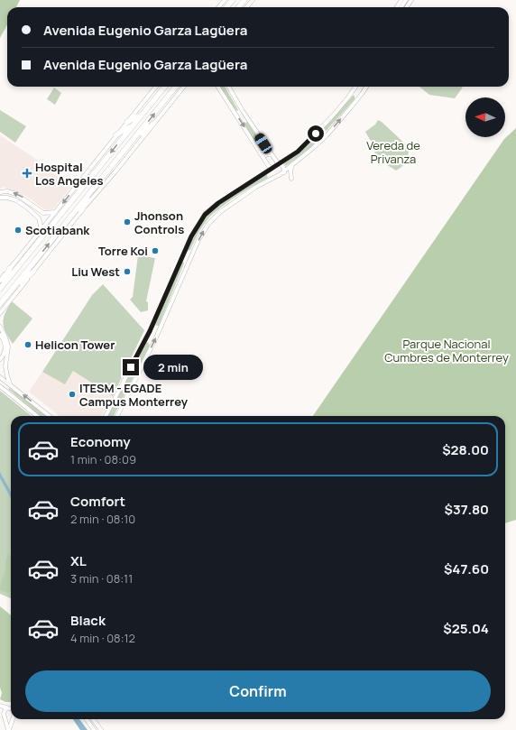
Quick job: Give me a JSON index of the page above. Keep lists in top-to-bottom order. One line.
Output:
{"parks":["Vereda de Privanza","Parque Nacional Cumbres de Monterrey"],"places":{"health":["Hospital Los Angeles"],"other":["Jhonson Controls","Scotiabank","Torre Koi","Liu West","Helicon Tower","ITESM - EGADE Campus Monterrey"]},"north":"left","page":{"banner":["Avenida Eugenio Garza Lagüera","Avenida Eugenio Garza Lagüera"],"bubble":"2 min","list":[{"name":"Economy","note":"1 min · 08:09","value":"$28.00"},{"name":"Comfort","note":"2 min · 08:10","value":"$37.80"},{"name":"XL","note":"3 min · 08:11","value":"$47.60"},{"name":"Black","note":"4 min · 08:12","value":"$25.04"}],"buttons":"Confirm"}}
